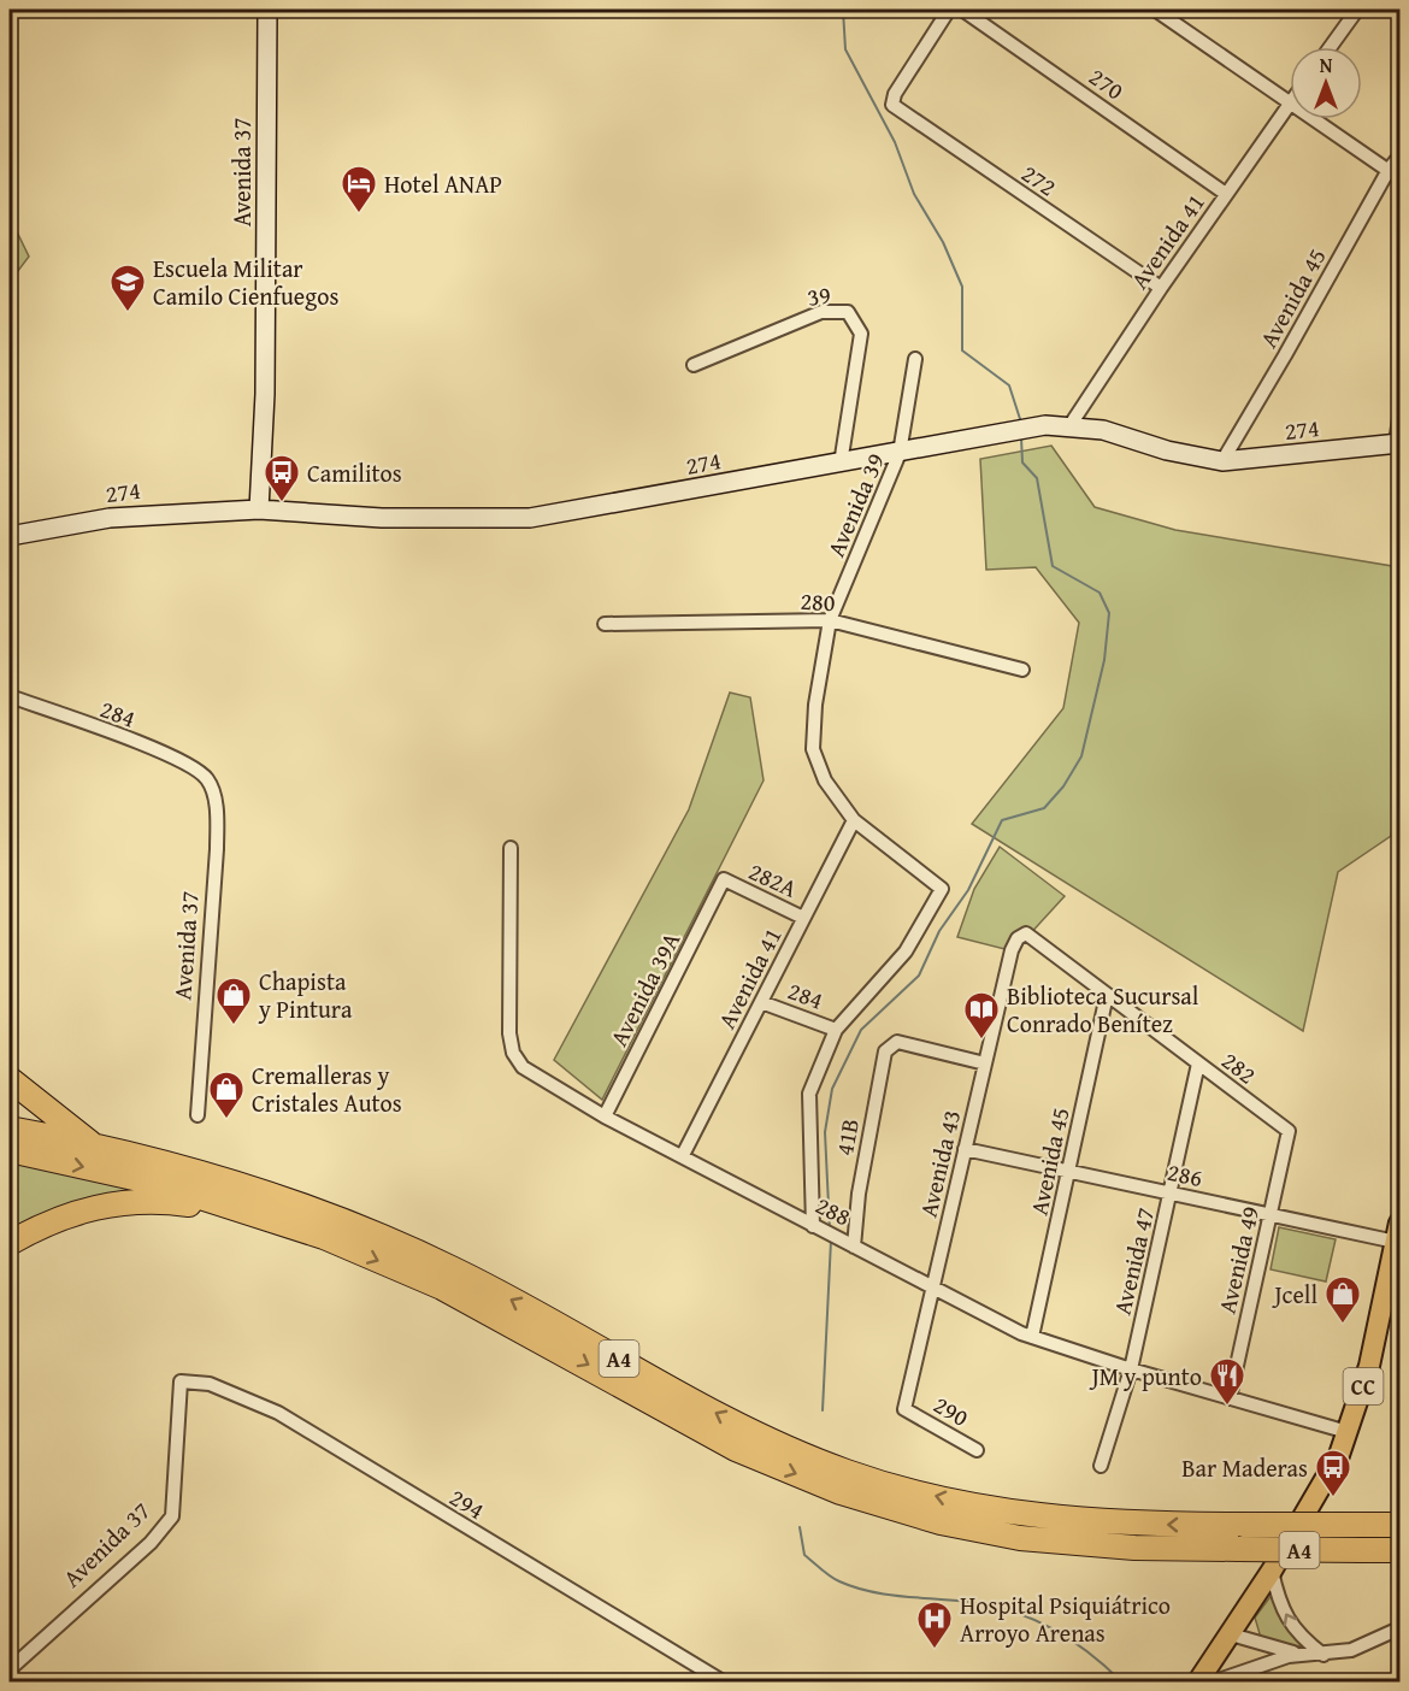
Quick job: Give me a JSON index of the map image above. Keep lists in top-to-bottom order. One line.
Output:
{"streets":{"highway":["A4"],"main road":["CC"],"street":["270","Avenida 37","272","Avenida 41","39","Avenida 45","274","Avenida 39","280","284","282A","Avenida 39A","282","41B","Avenida 43","286","288","Avenida 49","Avenida 47","290","294"]},"crossings":[["270","Avenida 41"],["Avenida 37","274"],["Avenida 37","284"],["Avenida 37","294"],["272","Avenida 41"],["Avenida 41","274"],["Avenida 41","Avenida 39"],["Avenida 41","284"],["Avenida 41","282A"],["Avenida 41","288"],["39","274"],["Avenida 45","274"],["Avenida 45","282"],["Avenida 45","286"],["Avenida 45","288"],["274","Avenida 39"],["Avenida 39","280"],["282A","Avenida 39A"],["Avenida 39A","288"],["282","Avenida 43"],["282","Avenida 49"],["282","Avenida 47"],["41B","Avenida 43"],["41B","288"],["Avenida 43","286"],["Avenida 43","288"],["Avenida 43","290"],["286","Avenida 49"],["286","Avenida 47"],["286","CC"],["288","Avenida 49"],["288","Avenida 47"],["288","CC"]],"places":{"hotel":["Hotel ANAP"],"school or university":["Escuela Militar Camilo Cienfuegos"],"bus stop":["Camilitos","Bar Maderas"],"shop":["Chapista y Pintura","Cremalleras y Cristales Autos","Jcell"],"library":["Biblioteca Sucursal Conrado Benítez"],"restaurant":["JM y punto"],"hospital":["Hospital Psiquiátrico Arroyo Arenas"]},"north":"top"}
